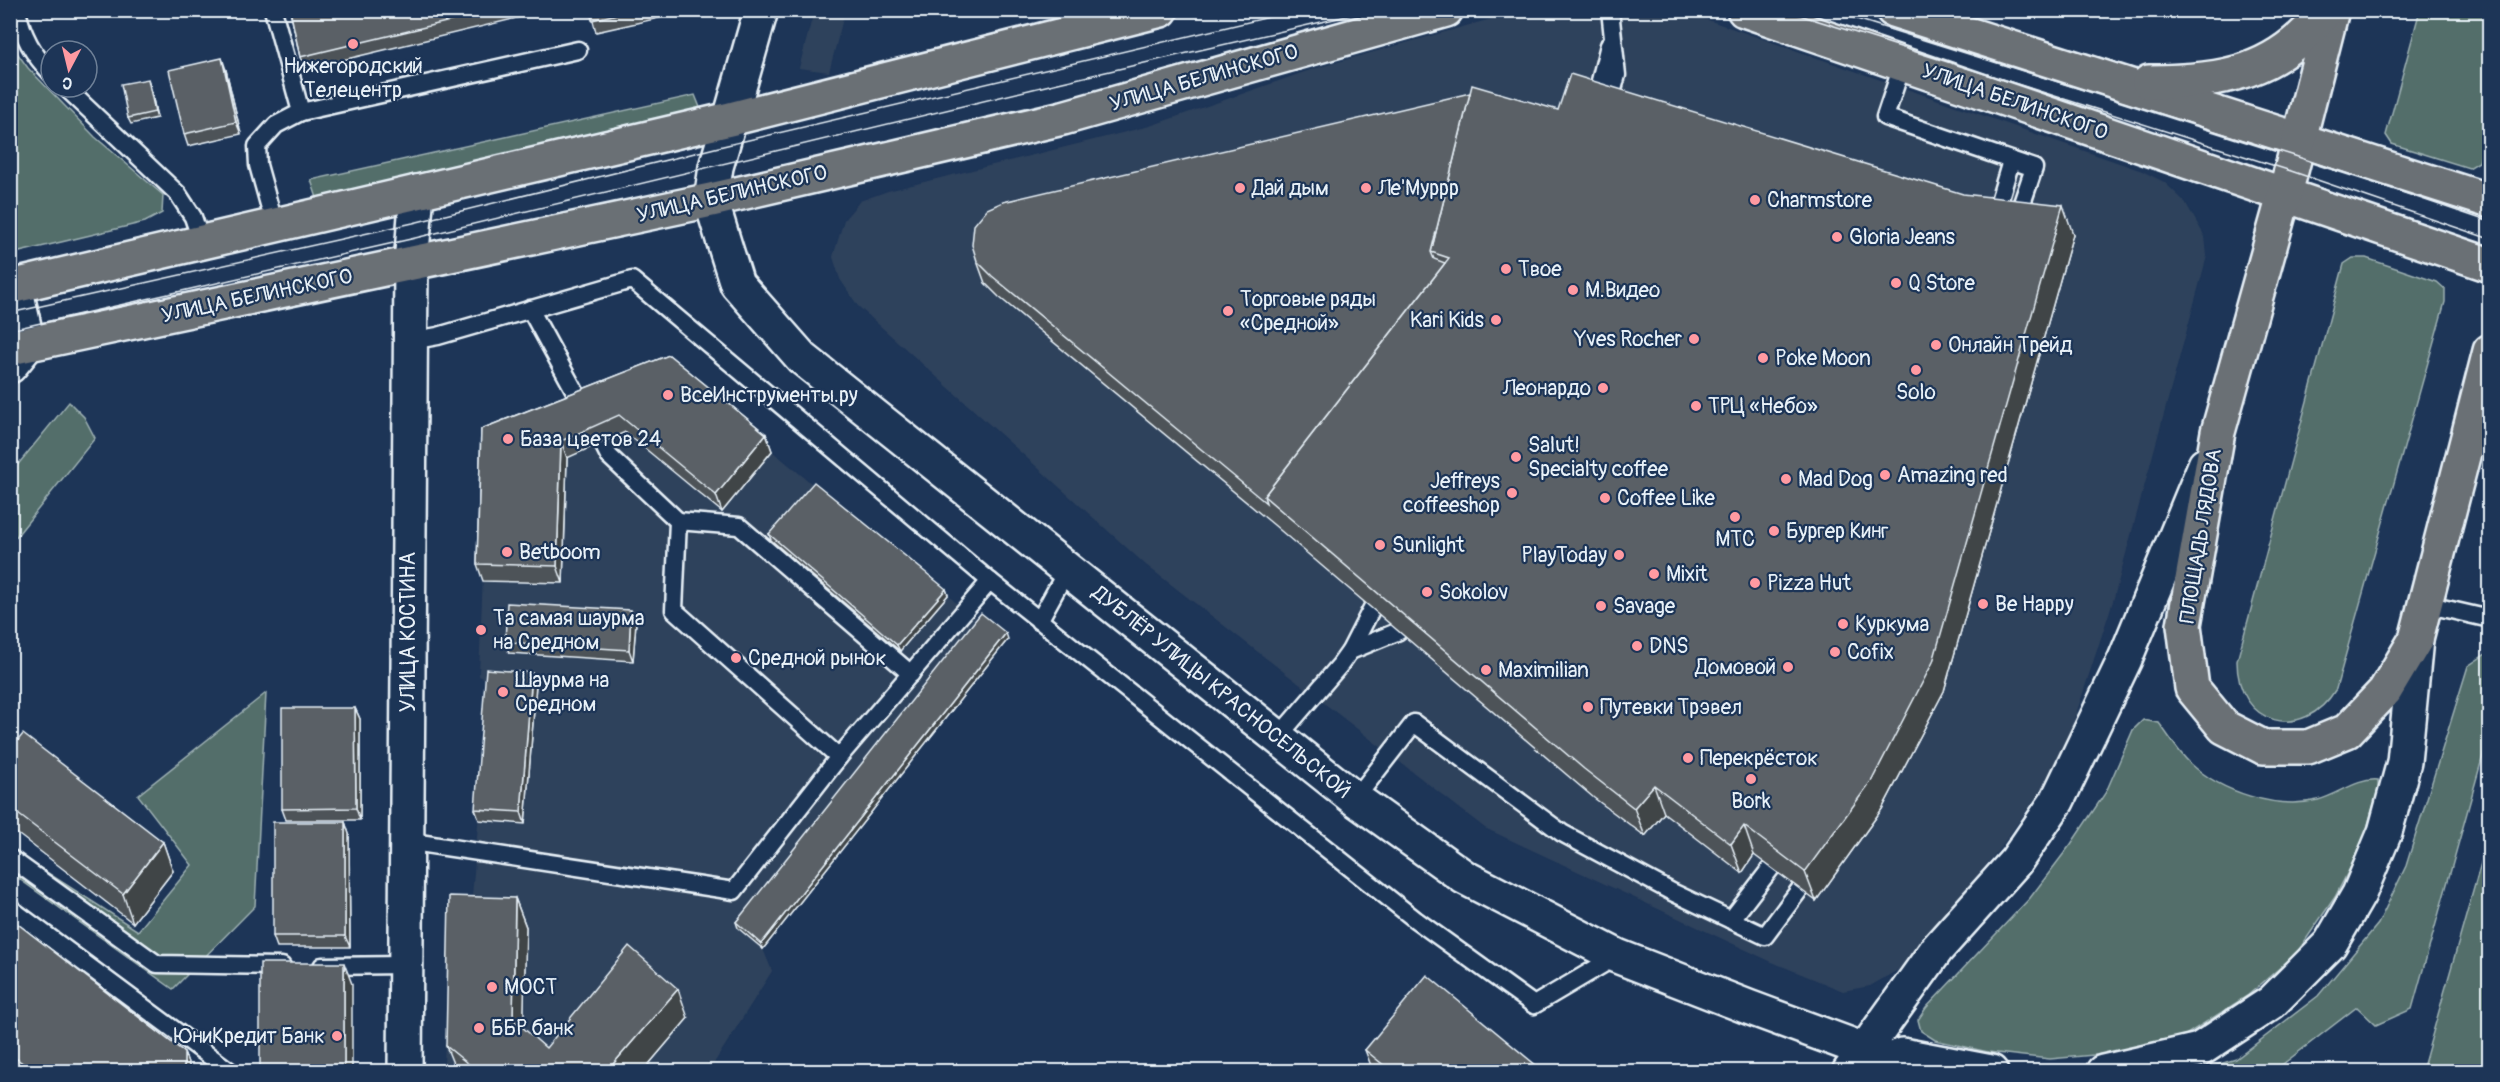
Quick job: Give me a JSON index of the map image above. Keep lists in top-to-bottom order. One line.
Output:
{"streets":{"main road":["УЛИЦА БЕЛИНСКОГО","ПЛОЩАДЬ ЛЯДОВА","УЛИЦА КОСТИНА","ДУБЛЁР УЛИЦЫ КРАСНОСЕЛЬСКОЙ"]},"crossings":[["УЛИЦА БЕЛИНСКОГО","ПЛОЩАДЬ ЛЯДОВА"],["УЛИЦА БЕЛИНСКОГО","УЛИЦА КОСТИНА"],["УЛИЦА БЕЛИНСКОГО","ДУБЛЁР УЛИЦЫ КРАСНОСЕЛЬСКОЙ"]],"places":["Нижегородский Телецентр","Дай дым","Ле'Муррр","Charmstore","Gloria Jeans","Твое","Q Store","М.Видео","Торговые ряды «Средной»","Kari Kids","Yves Rocher","Онлайн Трейд","Poke Moon","Solo","Леонардо","ВсеИнструменты.ру","ТРЦ «Небо»","База цветов 24","Salut! Specialty coffee","Amazing red","Mad Dog","Jeffreys coffeeshop","Coffee Like","МТС","Бургер Кинг","Sunlight","Betboom","PlayToday","Mixit","Pizza Hut","Sokolov","Be Happy","Savage","Куркума","Та самая шаурма на Средном","DNS","Cofix","Средной рынок","Домовой","Maximilian","Шаурма на Средном","Путевки Трэвел","Перекрёсток","Bork","МОСТ","ББР банк","ЮниКредит Банк"],"north":"bottom"}
